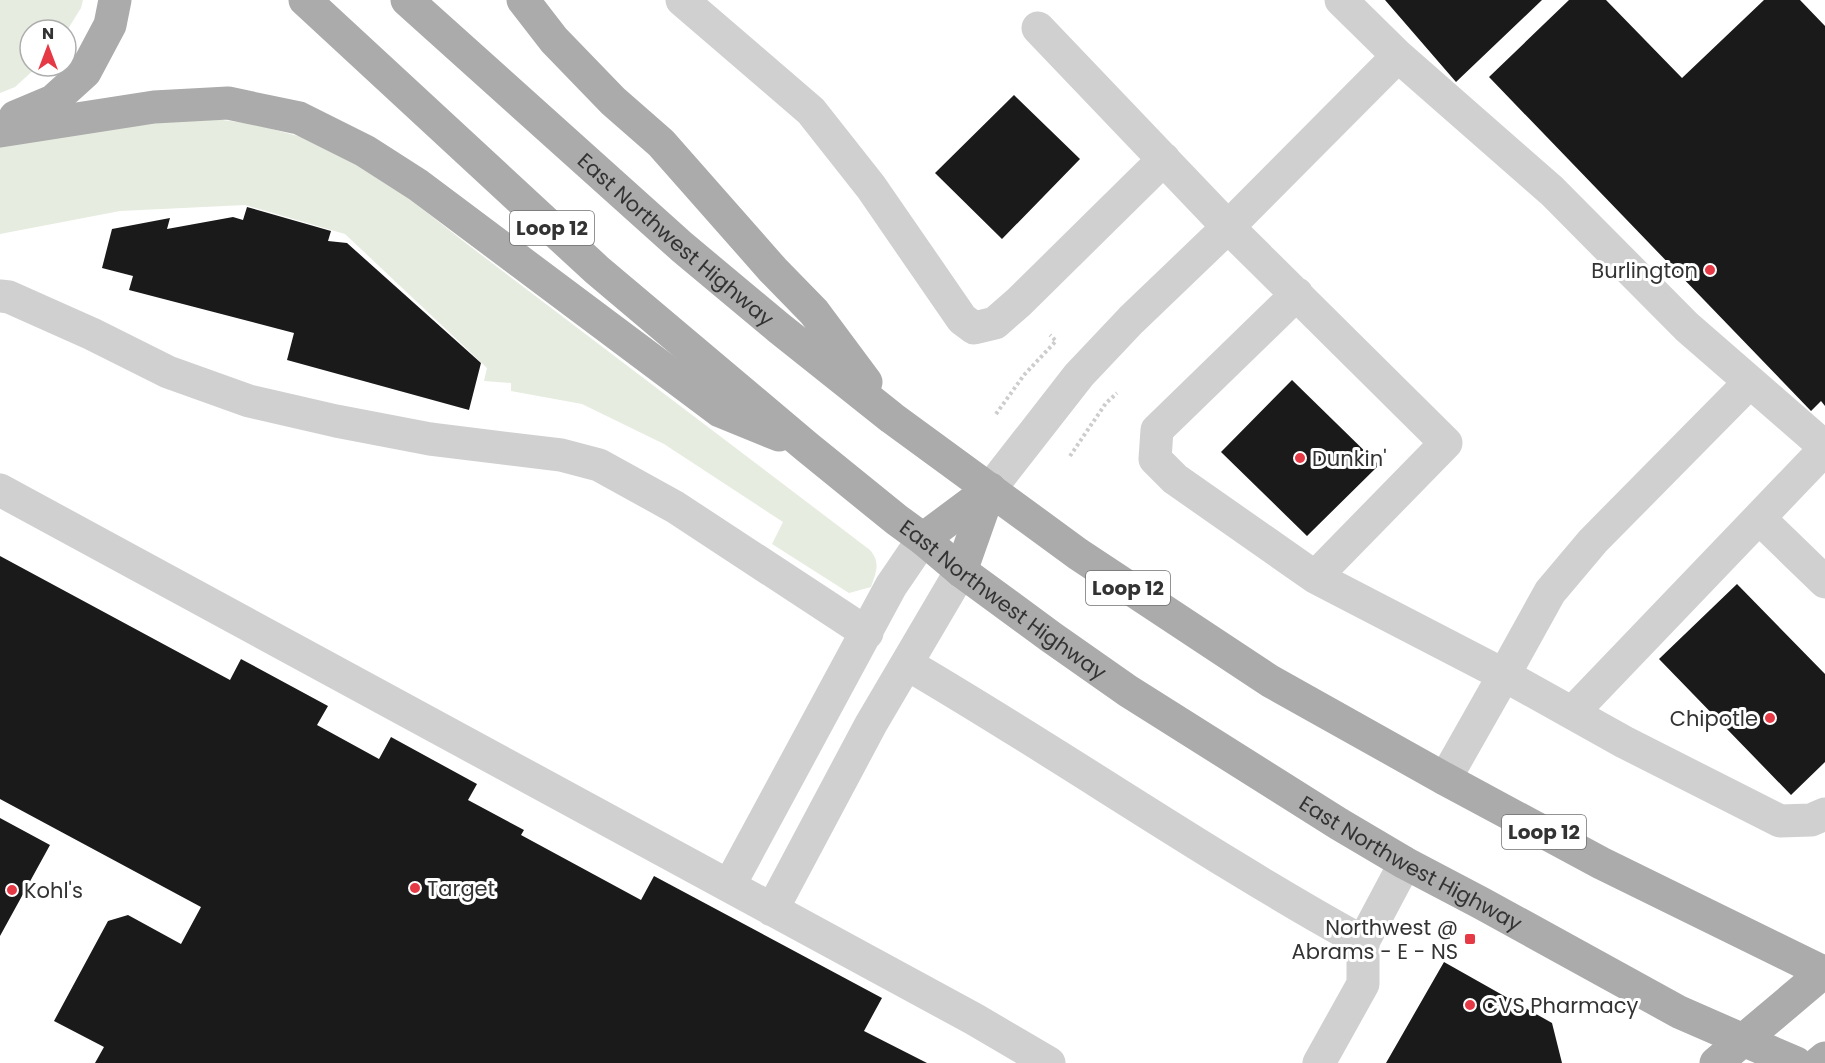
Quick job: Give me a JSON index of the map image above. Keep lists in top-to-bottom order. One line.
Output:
{"streets":{"main road":["Loop 12","East Northwest Highway"]},"places":{"other":["Burlington","Dunkin'","Chipotle","Target","Kohl's","CVS Pharmacy"],"transit":["Northwest @ Abrams - E - NS"]},"north":"top"}
